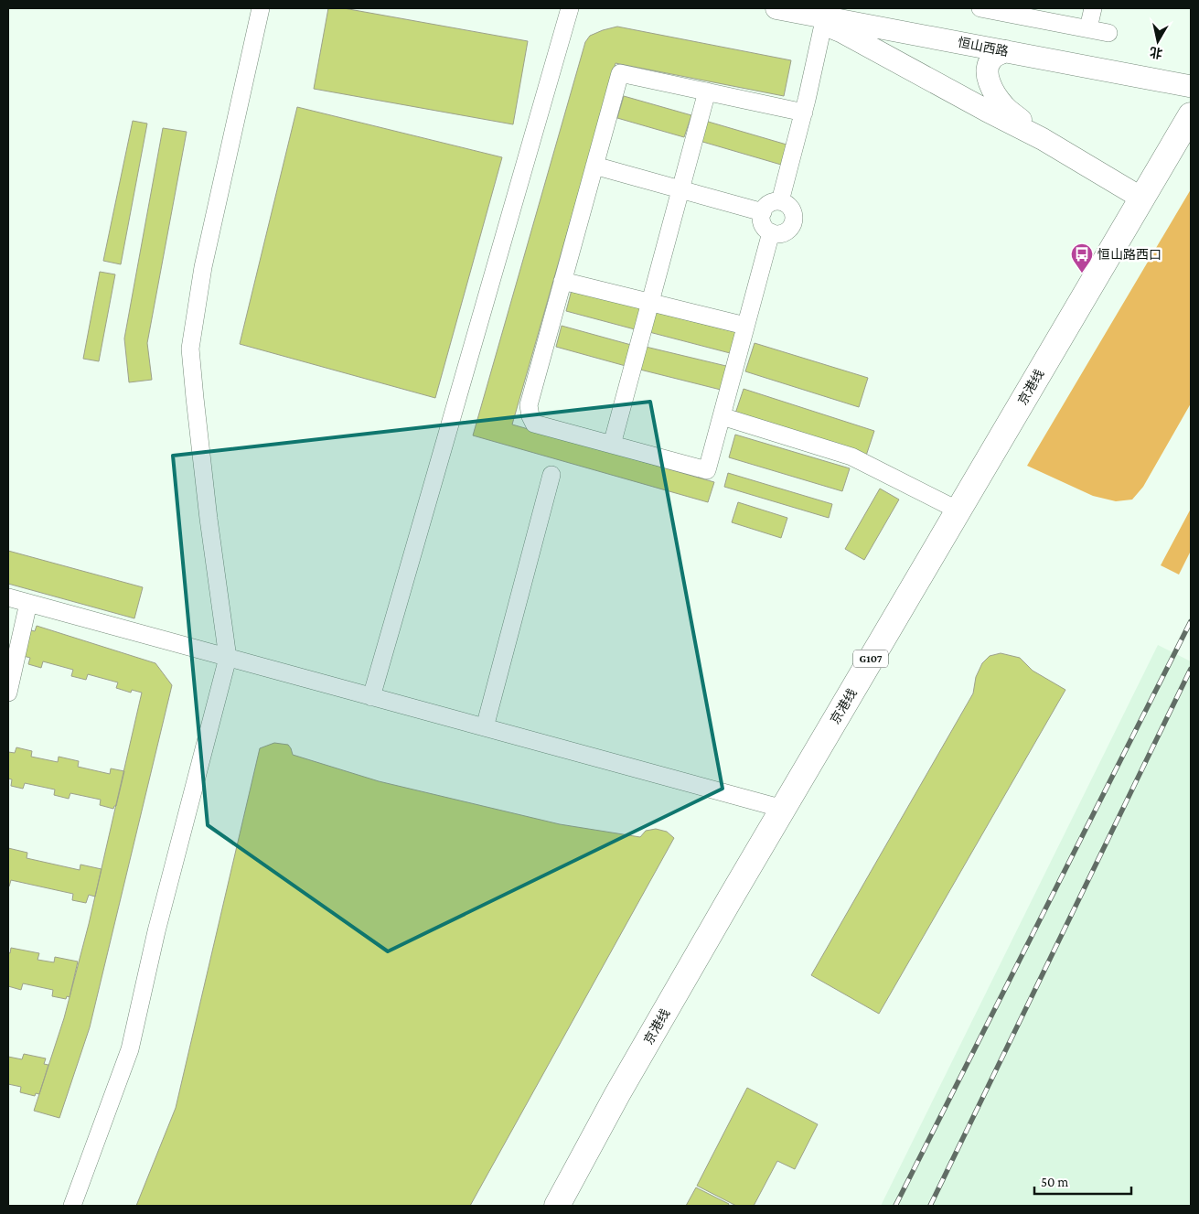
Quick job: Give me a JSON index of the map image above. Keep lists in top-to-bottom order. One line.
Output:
{"streets":{"highway":["京港线","G107"],"main road":["恒山西路"]},"places":{"bus stop":["恒山路西口"]},"scale_bar":"50 m","north":"bottom"}
